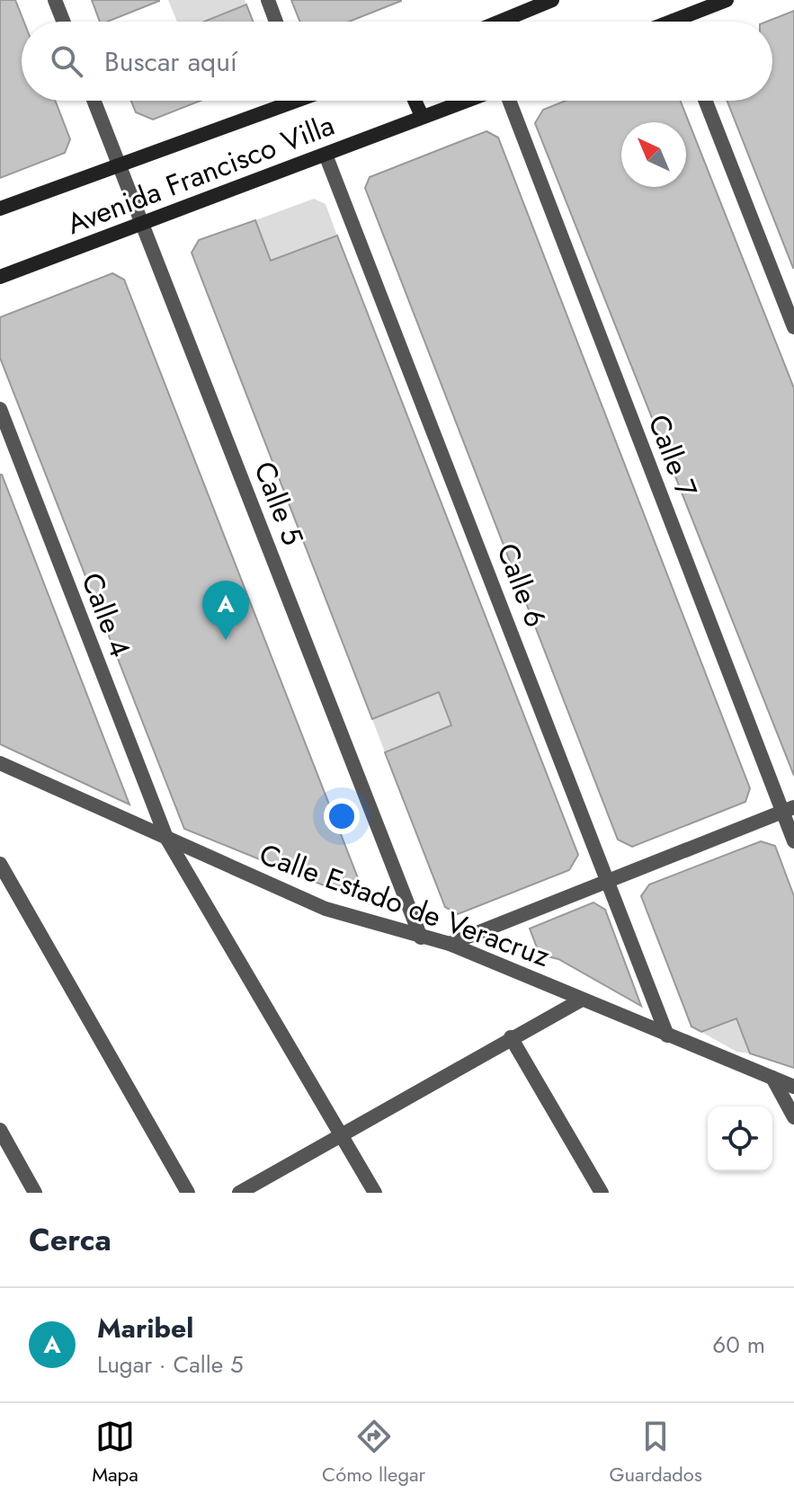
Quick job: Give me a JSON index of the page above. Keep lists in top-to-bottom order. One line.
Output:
{"streets":{"main road":["Avenida Francisco Villa"],"street":["Calle 7","Calle 5","Calle 6","Calle 4","Calle Estado de Veracruz"]},"crossings":[["Avenida Francisco Villa","Calle 5"],["Avenida Francisco Villa","Calle 6"],["Calle 5","Calle Estado de Veracruz"],["Calle 6","Calle Estado de Veracruz"],["Calle 4","Calle Estado de Veracruz"]],"north":"top left","page":{"search":"Buscar aquí","pins":"A","heading":"Cerca","list":[{"mark":"A","name":"Maribel","note":"Lugar · Calle 5","value":"60 m"}],"nav":["Mapa","Cómo llegar","Guardados"]}}
